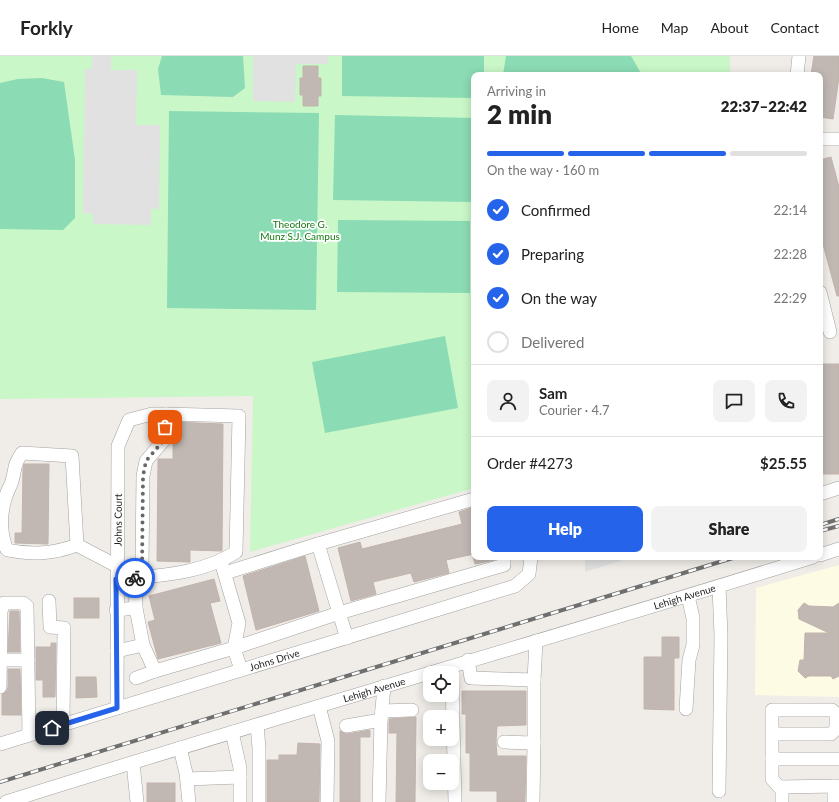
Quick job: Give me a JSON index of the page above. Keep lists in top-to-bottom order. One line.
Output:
{"streets":{"street":["Johns Court","Lehigh Avenue","Johns Drive"]},"crossings":[["Johns Court","Johns Drive"]],"parks":["Theodore G. Munz S.J. Campus"],"page":{"header":"Forkly","nav":["Home","Map","About","Contact"],"heading":["2 min","Arriving in","22:37–22:42"],"panel":["Sam","Courier · 4.7","Order #4273","$25.55"],"bar":"On the way · 160 m","list":[["Confirmed","22:14"],["Preparing","22:28"],["On the way","22:29"],"Delivered"],"buttons":["Help","Share"],"map_buttons":["+","−"]}}
